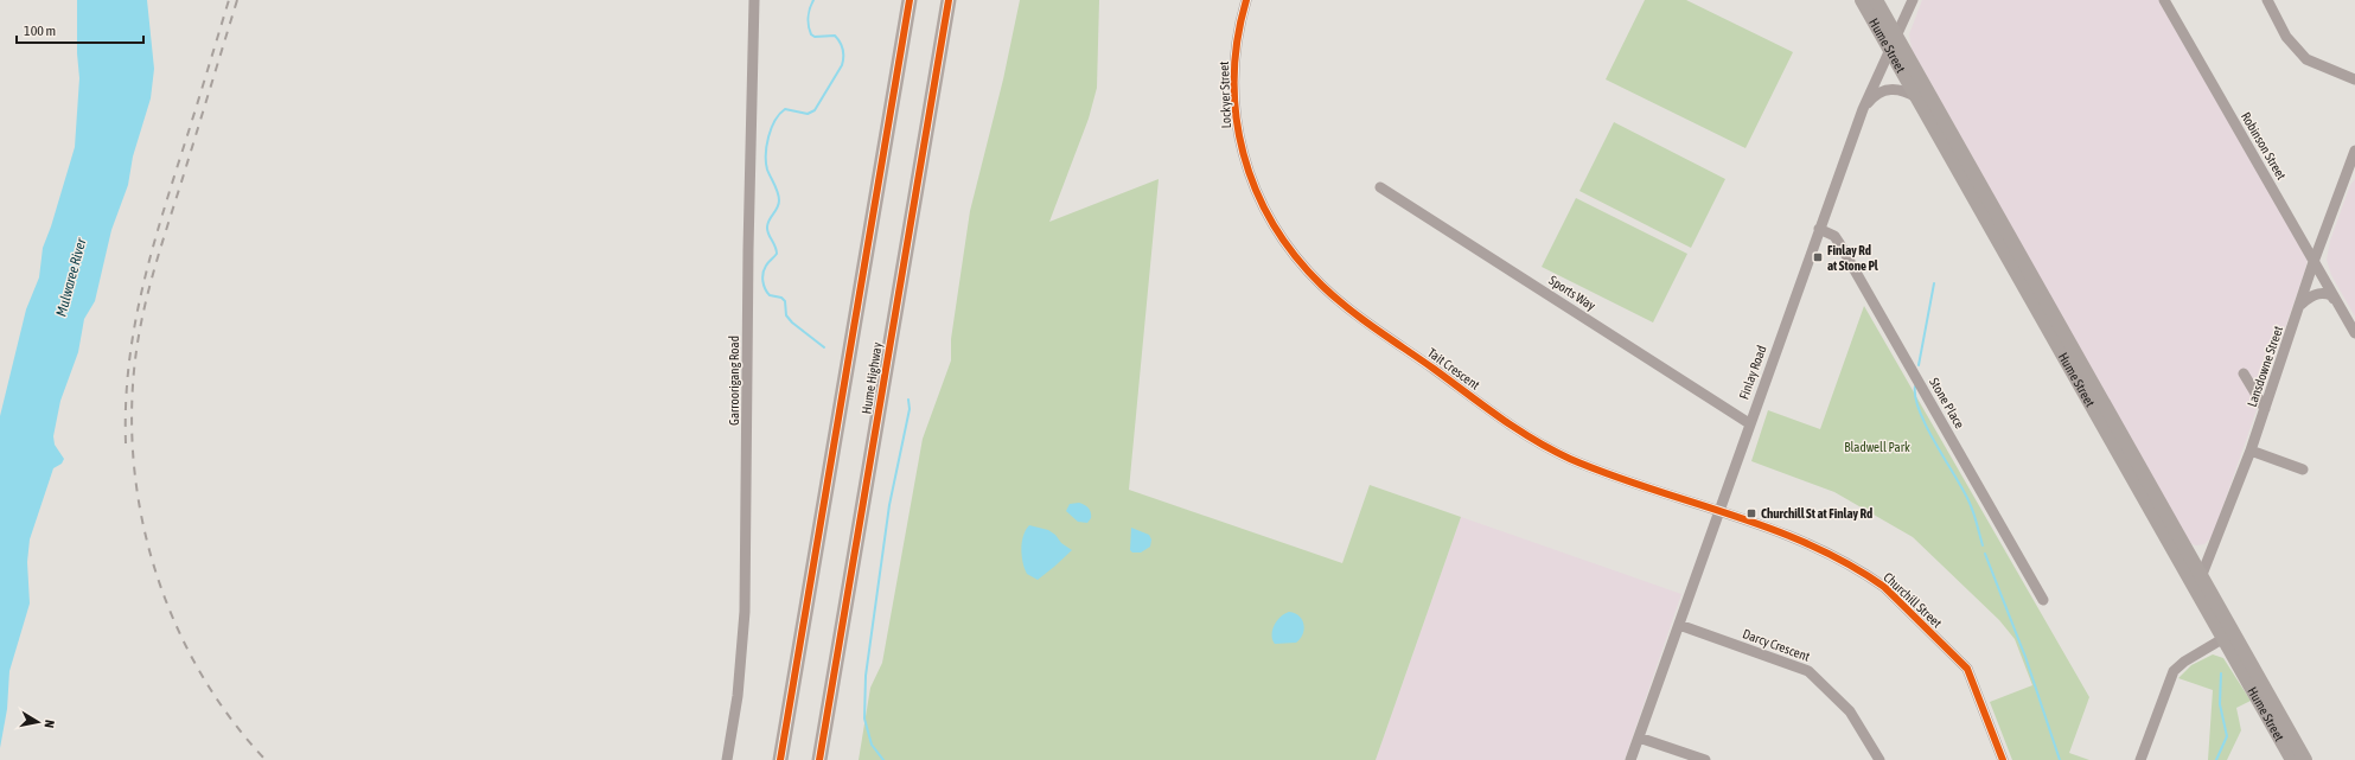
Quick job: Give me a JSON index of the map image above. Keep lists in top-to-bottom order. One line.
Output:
{"streets":{"highway":["Hume Highway"],"main road":["Hume Street"],"street":["Lockyer Street","Robinson Street","Sports Way","Lansdowne Street","Tait Crescent","Finlay Road","Garroorigang Road","Stone Place","Churchill Street","Darcy Crescent"]},"crossings":[["Hume Street","Lansdowne Street"],["Hume Street","Finlay Road"],["Lockyer Street","Tait Crescent"],["Robinson Street","Lansdowne Street"],["Sports Way","Finlay Road"],["Tait Crescent","Finlay Road"],["Tait Crescent","Churchill Street"],["Finlay Road","Stone Place"],["Finlay Road","Churchill Street"],["Finlay Road","Darcy Crescent"]],"water":["Mulwaree River"],"parks":["Bladwell Park"],"places":{"transit":["Finlay Rd at Stone Pl","Churchill St at Finlay Rd"]},"scale_bar":"100 m","north":"right"}
